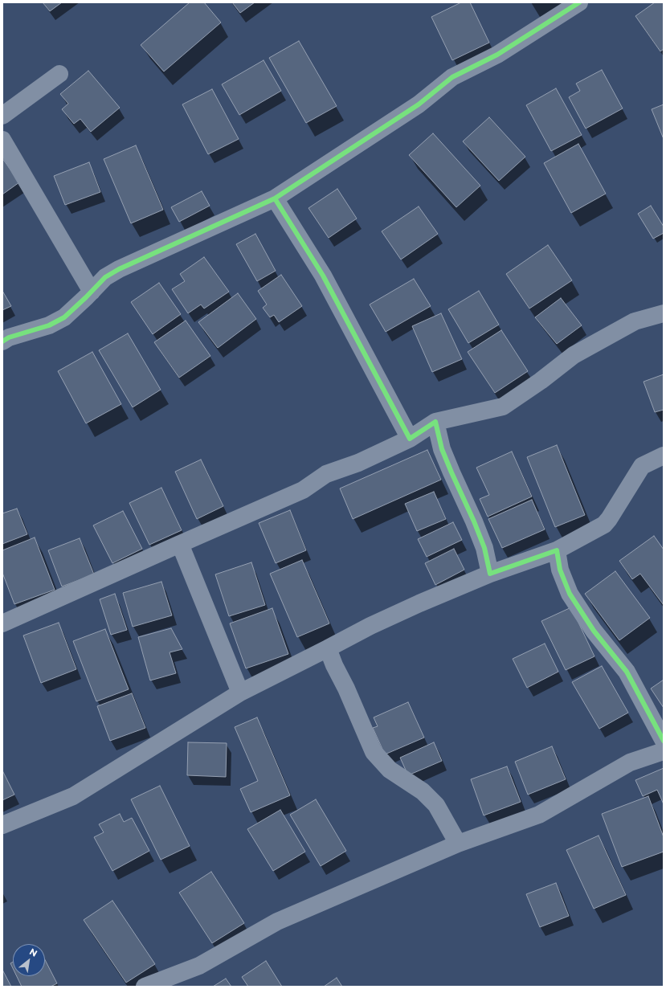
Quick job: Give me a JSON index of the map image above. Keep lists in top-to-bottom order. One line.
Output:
{"north":"top right"}
